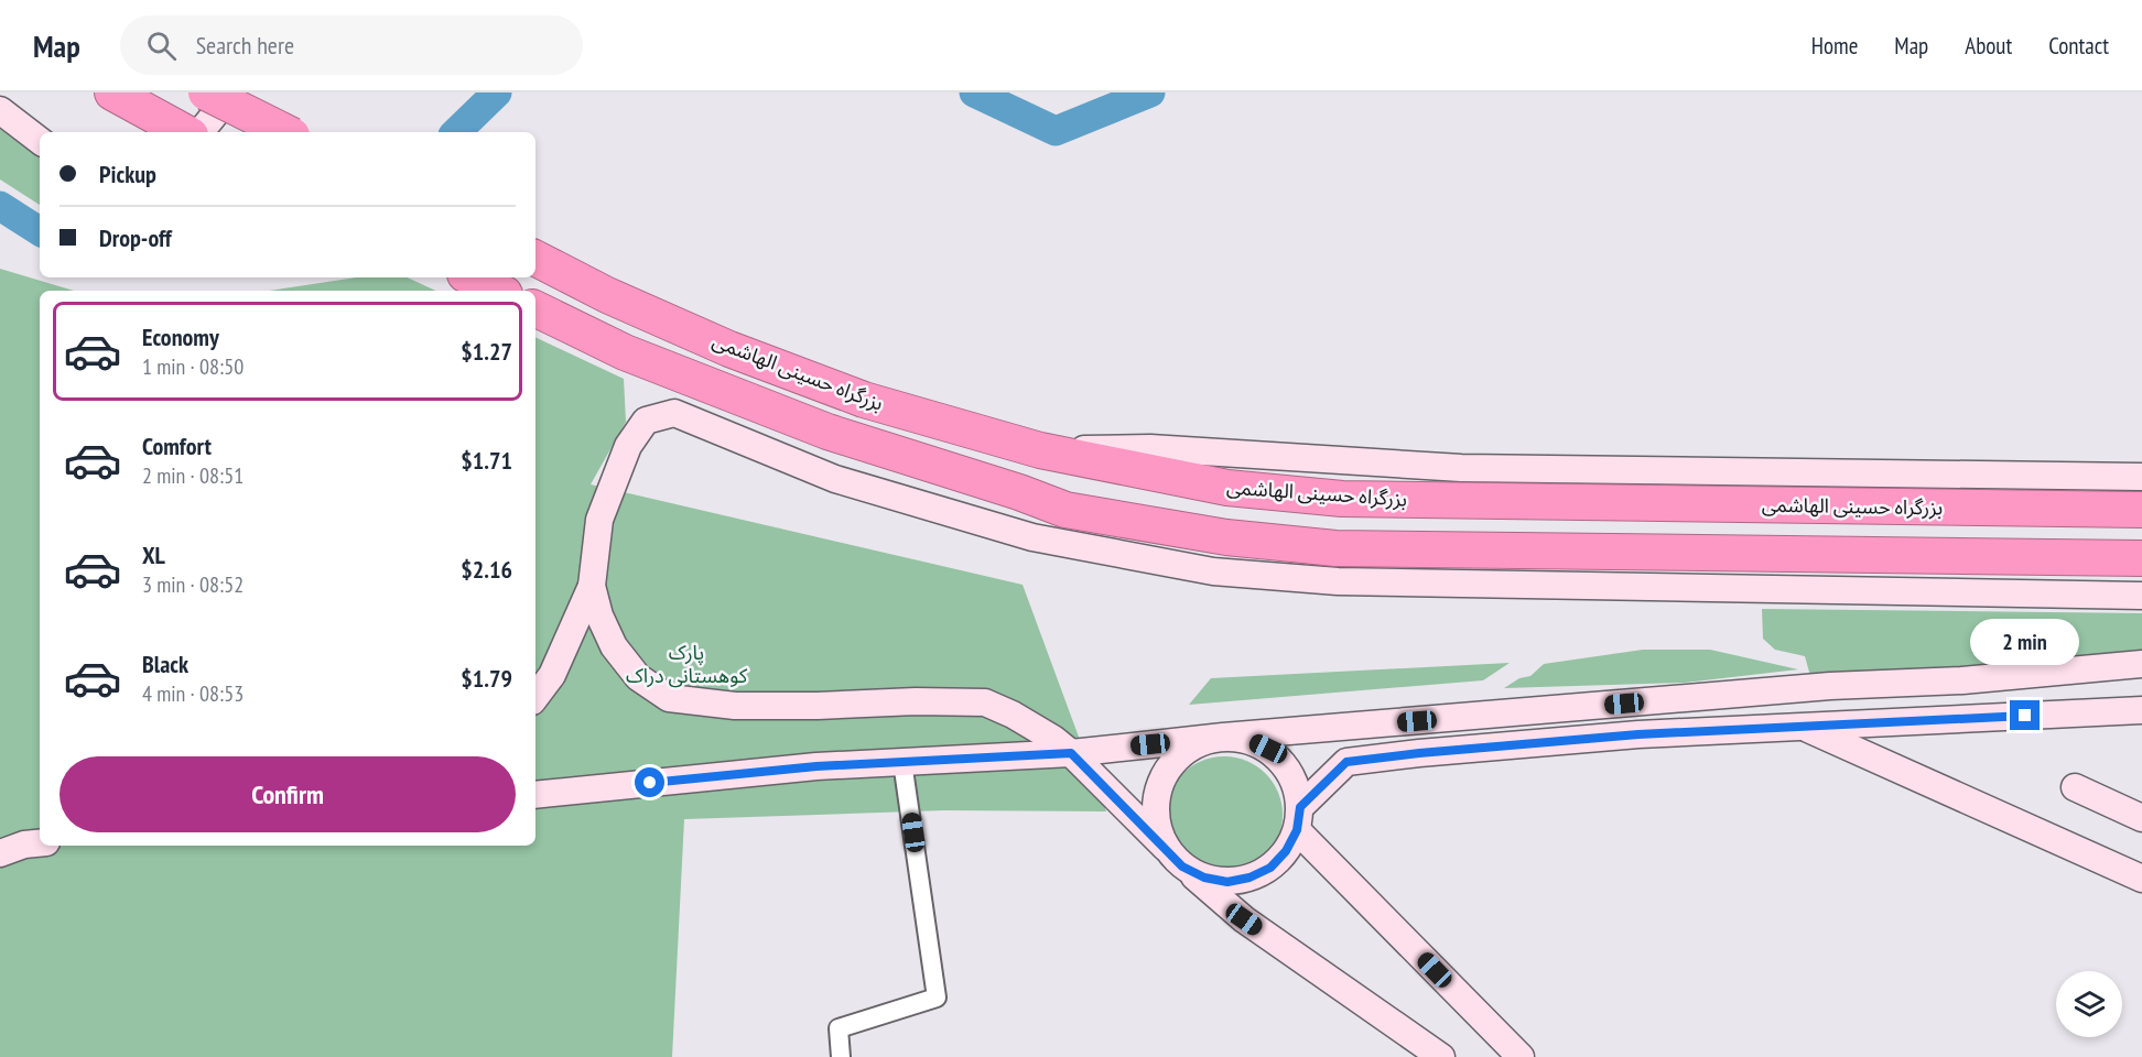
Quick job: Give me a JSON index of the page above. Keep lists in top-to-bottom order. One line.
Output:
{"streets":{"highway":["بزرگراه حسینی الهاشمی"]},"parks":["پارک کوهستانی دراک"],"page":{"header":"Map","search":"Search here","nav":["Home","Map","About","Contact"],"banner":["Pickup","Drop-off"],"list":[{"name":"Economy","note":"1 min · 08:50","value":"$1.27"},{"name":"Comfort","note":"2 min · 08:51","value":"$1.71"},{"name":"XL","note":"3 min · 08:52","value":"$2.16"},{"name":"Black","note":"4 min · 08:53","value":"$1.79"}],"bubble":"2 min","buttons":"Confirm"}}
